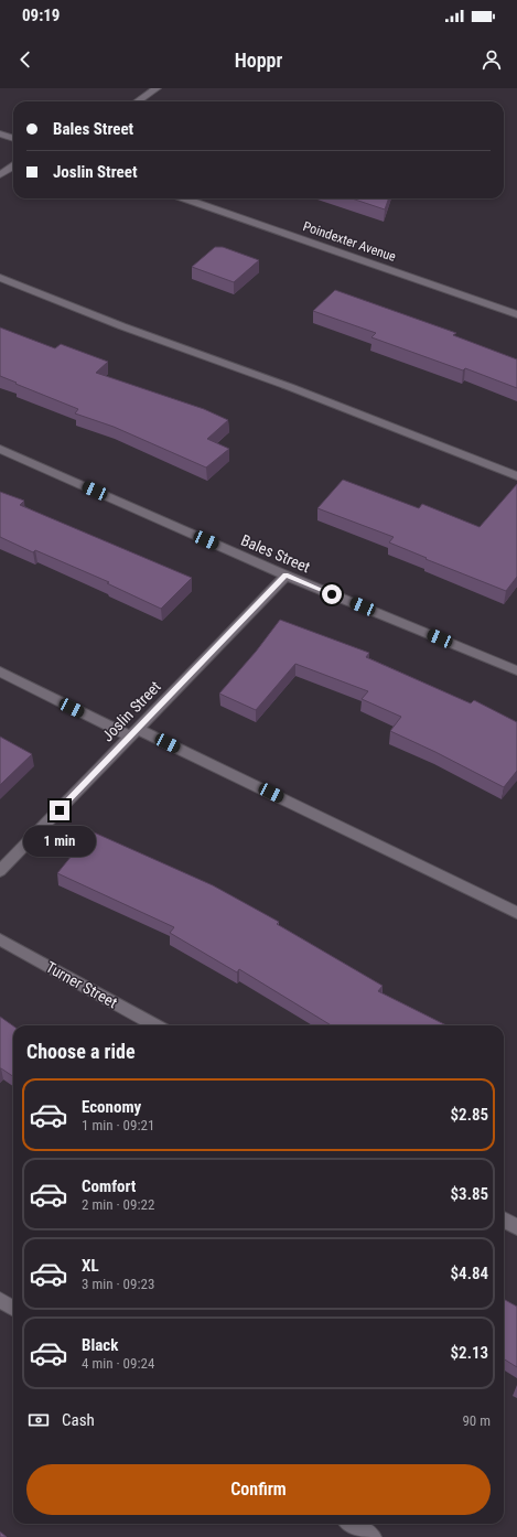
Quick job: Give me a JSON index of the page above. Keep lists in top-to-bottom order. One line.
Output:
{"streets":{"street":["Poindexter Avenue","Bales Street","Joslin Street","Turner Street"]},"crossings":[["Bales Street","Joslin Street"]],"page":{"status":"09:19","header":"Hoppr","banner":["Bales Street","Joslin Street"],"bubble":"1 min","heading":"Choose a ride","list":[{"name":"Economy","note":"1 min · 09:21","value":"$2.85"},{"name":"Comfort","note":"2 min · 09:22","value":"$3.85"},{"name":"XL","note":"3 min · 09:23","value":"$4.84"},{"name":"Black","note":"4 min · 09:24","value":"$2.13"}],"pay":["Cash","90 m"],"buttons":"Confirm"}}
